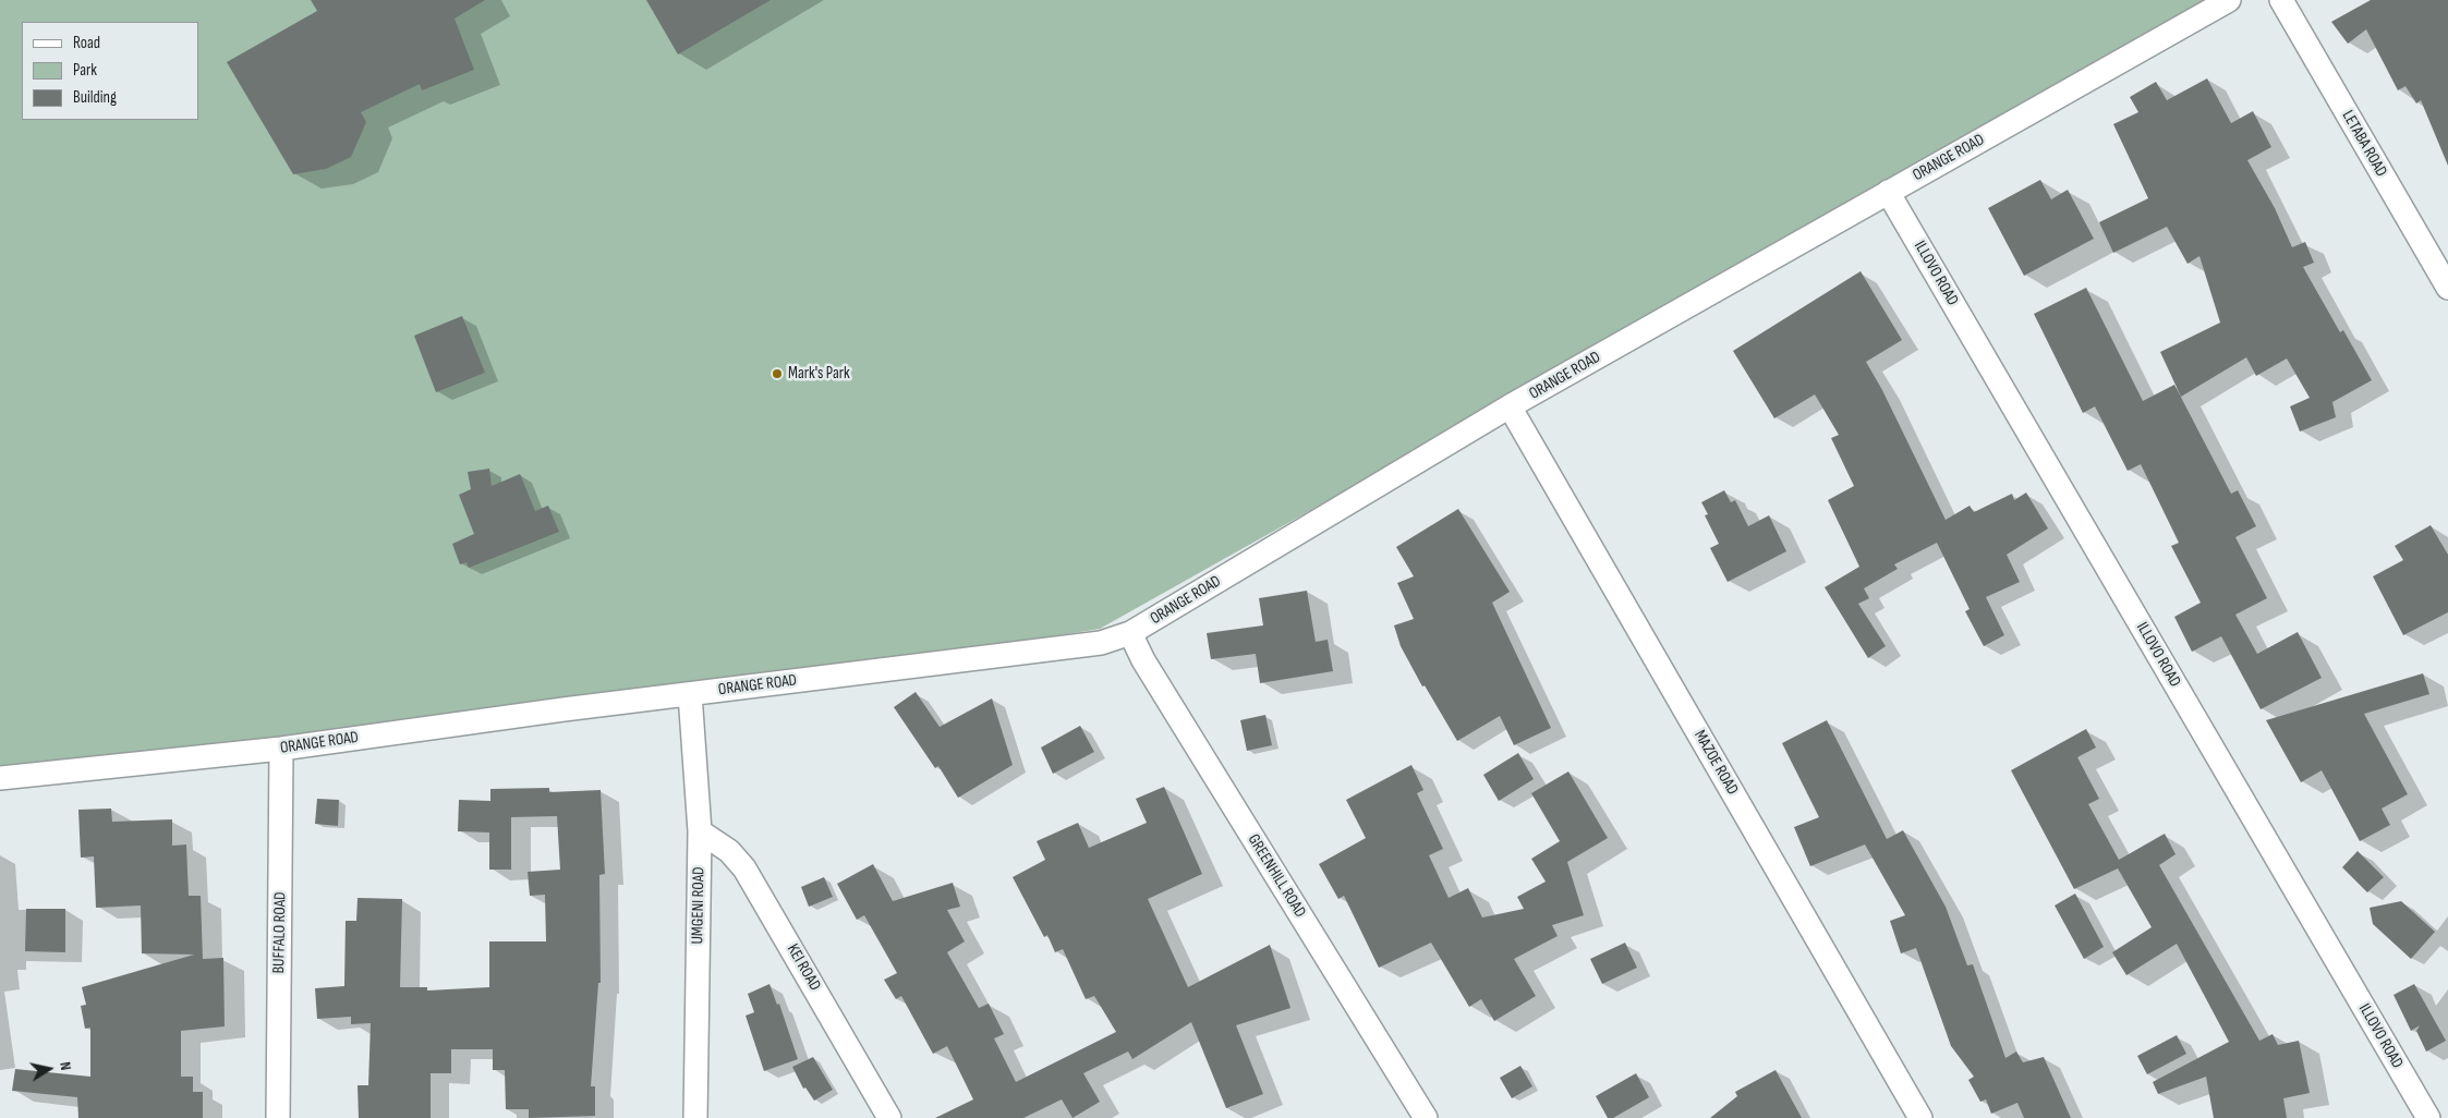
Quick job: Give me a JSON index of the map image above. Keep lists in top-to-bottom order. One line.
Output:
{"streets":{"street":["LETABA ROAD","ORANGE ROAD","ILLOVO ROAD","MAZOE ROAD","GREENHILL ROAD","UMGENI ROAD","BUFFALO ROAD","KEI ROAD"]},"crossings":[["ORANGE ROAD","ILLOVO ROAD"],["ORANGE ROAD","MAZOE ROAD"],["ORANGE ROAD","GREENHILL ROAD"],["ORANGE ROAD","UMGENI ROAD"],["ORANGE ROAD","BUFFALO ROAD"],["UMGENI ROAD","KEI ROAD"]],"places":["Mark's Park"],"legend":["Road","Park","Building"],"north":"right"}
